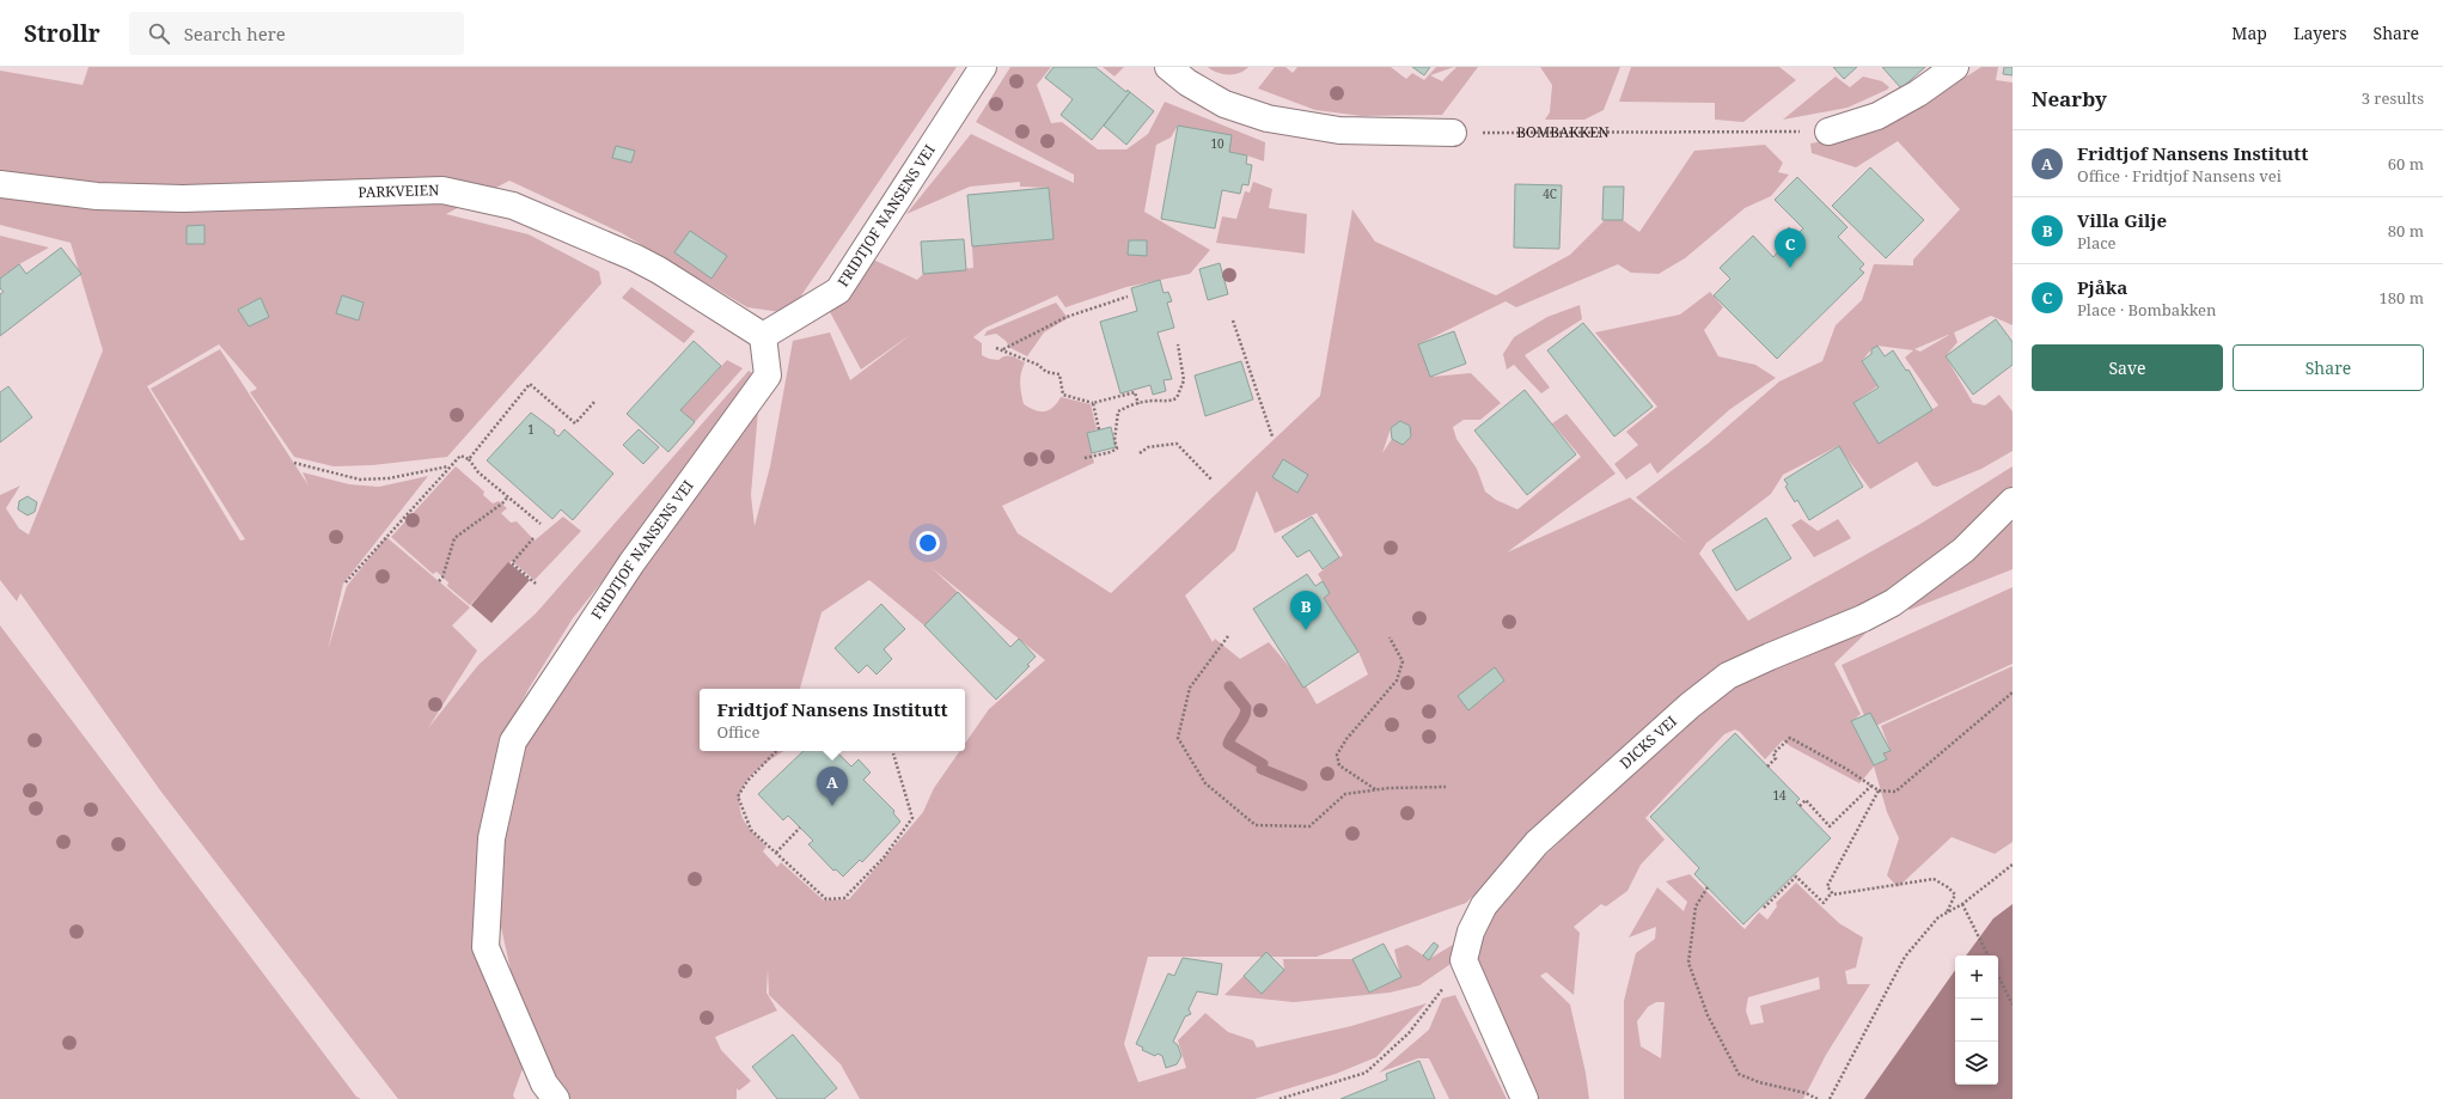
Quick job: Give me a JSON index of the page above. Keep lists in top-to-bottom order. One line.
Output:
{"streets":{"street":["PARKVEIEN","FRIDTJOF NANSENS VEI","DICKS VEI"],"path":["BOMBAKKEN"]},"crossings":[["PARKVEIEN","FRIDTJOF NANSENS VEI"]],"house_numbers":["10","4C","1","14"],"page":{"header":"Strollr","search":"Search here","nav":["Map","Layers","Share"],"heading":["Nearby","3 results"],"list":[{"mark":"A","name":"Fridtjof Nansens Institutt","note":"Office · Fridtjof Nansens vei","value":"60 m"},{"mark":"B","name":"Villa Gilje","note":"Place","value":"80 m"},{"mark":"C","name":"Pjåka","note":"Place · Bombakken","value":"180 m"}],"pins":["C","B","A"],"buttons":["Save","Share"],"popup":["Fridtjof Nansens Institutt","Office"],"map_buttons":["+","−"]}}
